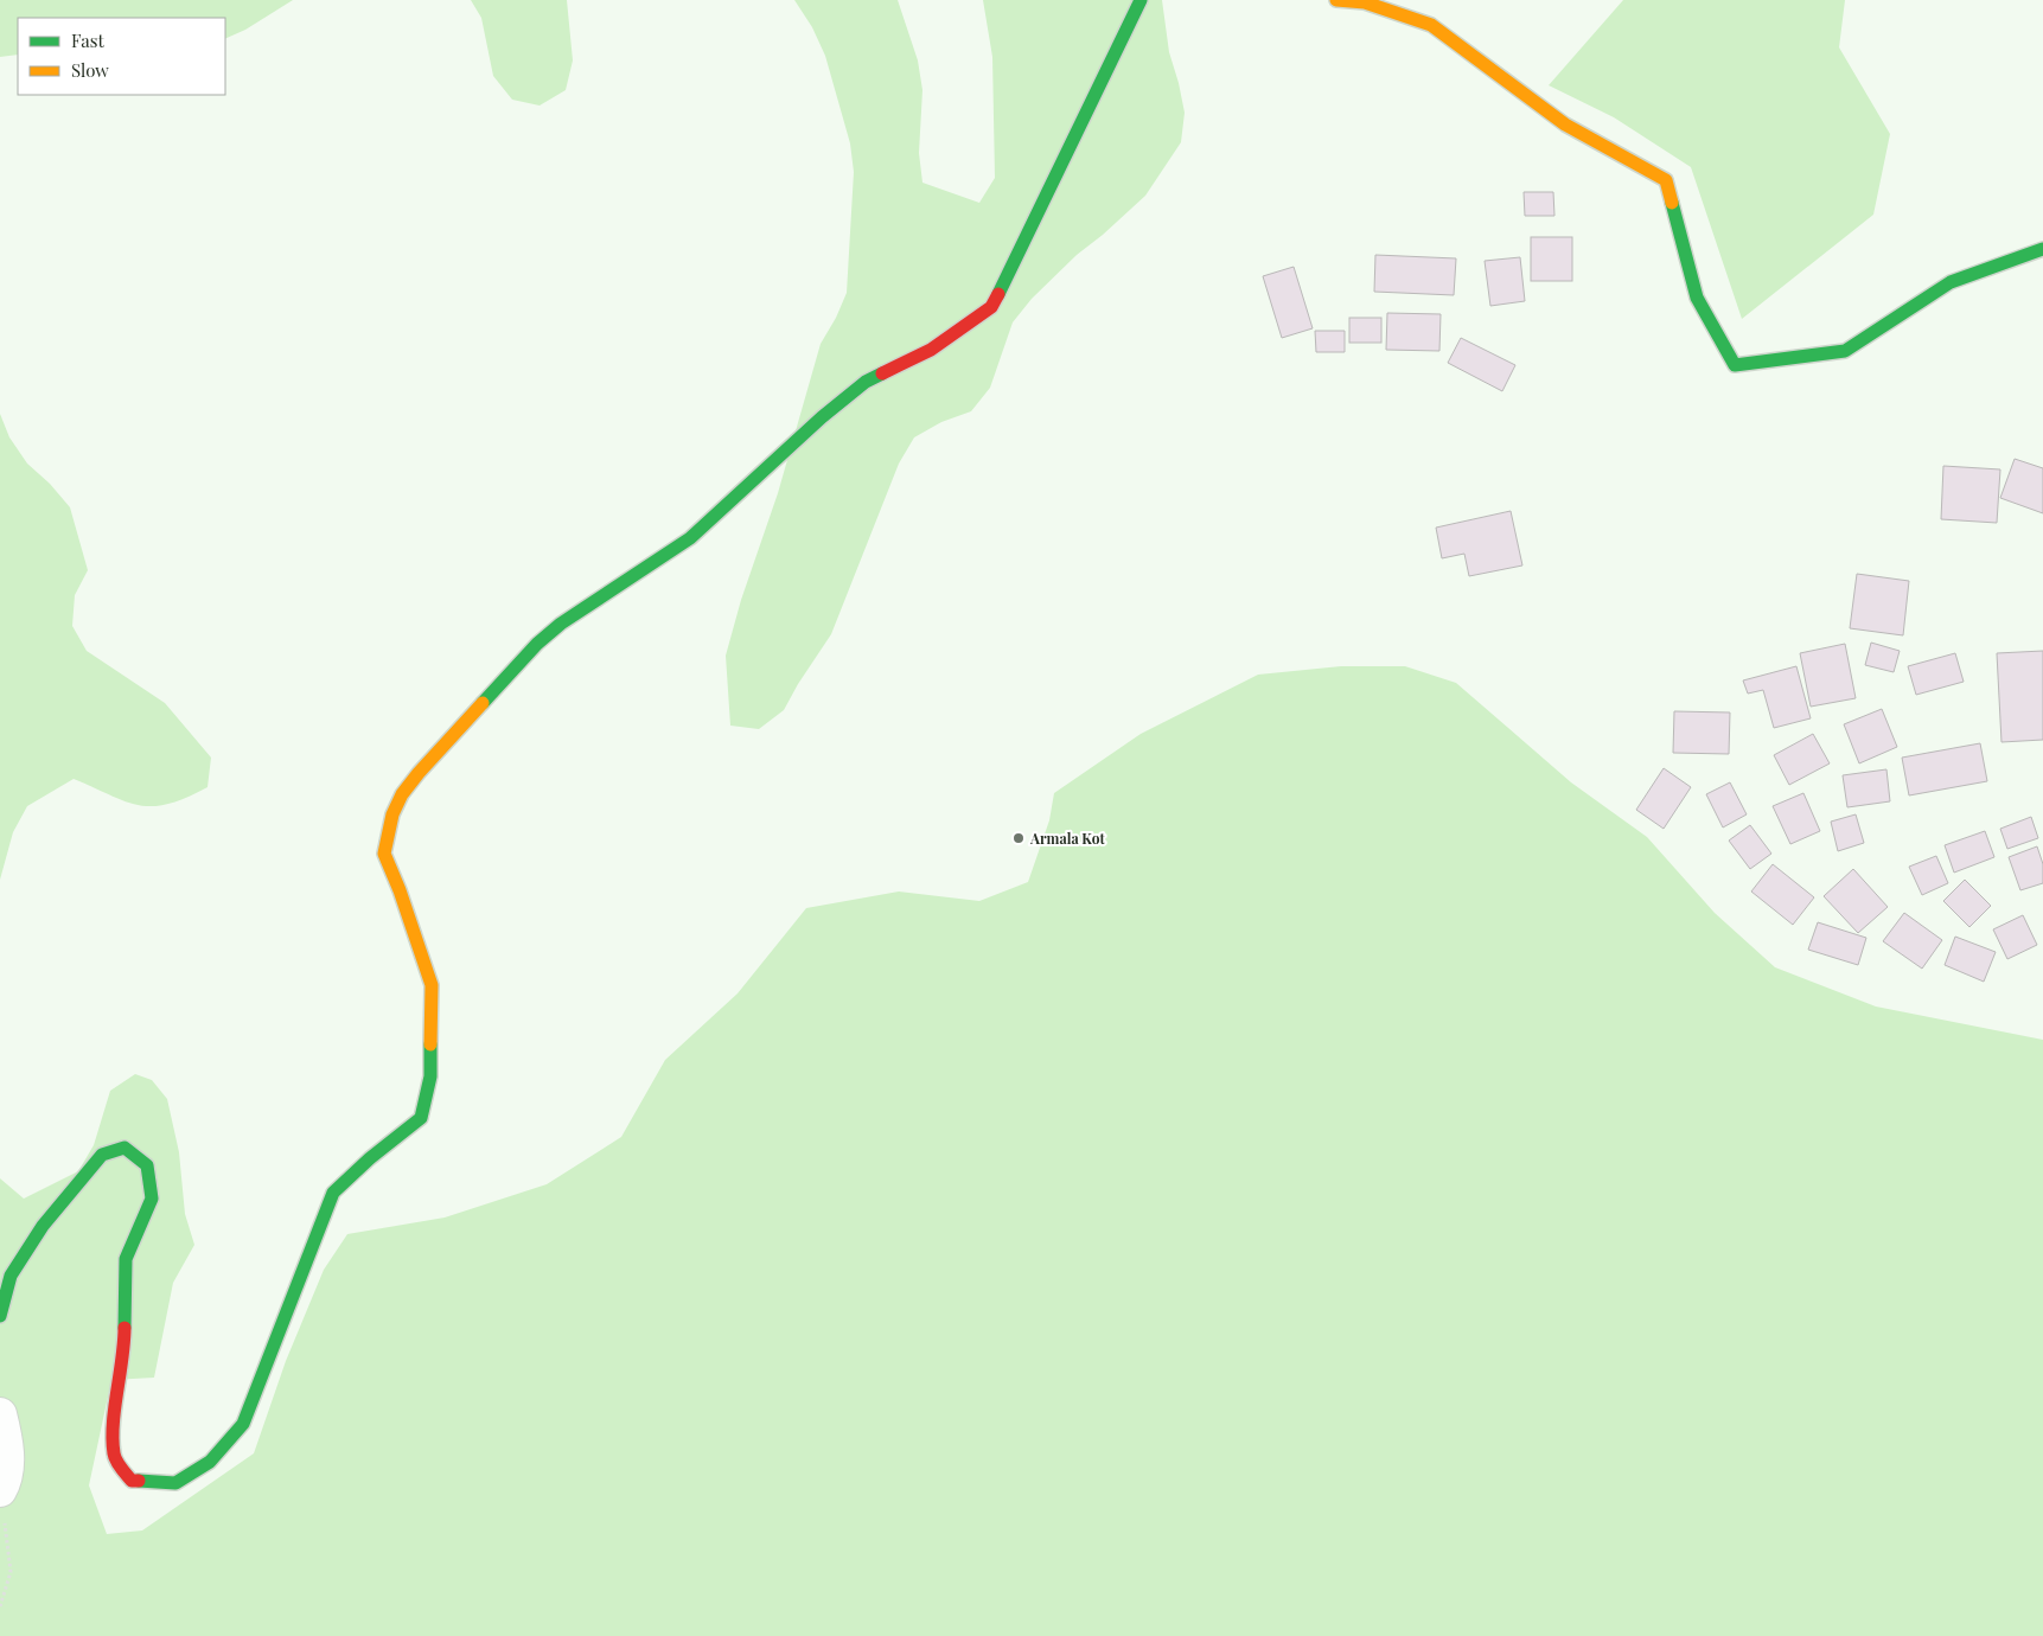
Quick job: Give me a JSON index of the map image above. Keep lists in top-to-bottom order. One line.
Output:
{"places":["Armala Kot"],"legend":["Fast","Slow"]}
